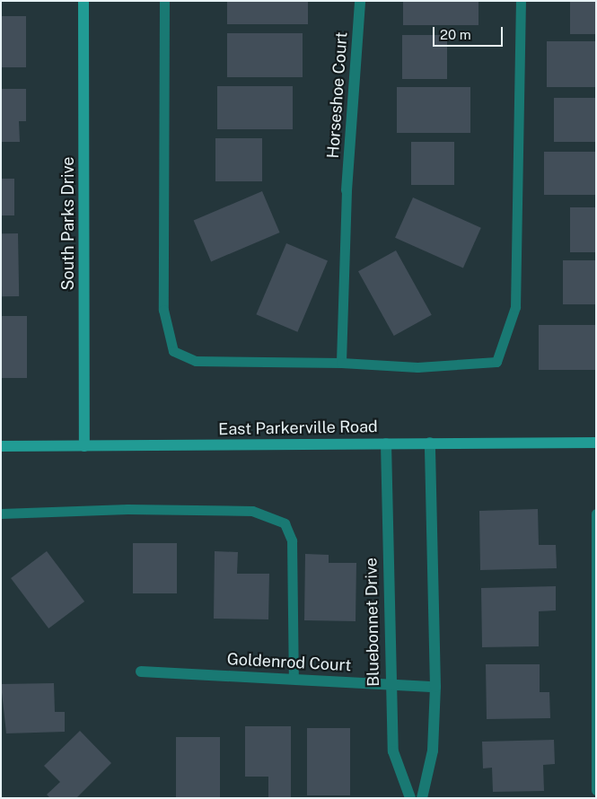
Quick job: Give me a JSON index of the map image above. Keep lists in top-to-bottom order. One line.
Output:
{"streets":{"main road":["South Parks Drive","East Parkerville Road"],"street":["Horseshoe Court","Bluebonnet Drive","Goldenrod Court"]},"crossings":[["South Parks Drive","East Parkerville Road"],["East Parkerville Road","Bluebonnet Drive"],["Bluebonnet Drive","Goldenrod Court"]],"scale_bar":"20 m"}
